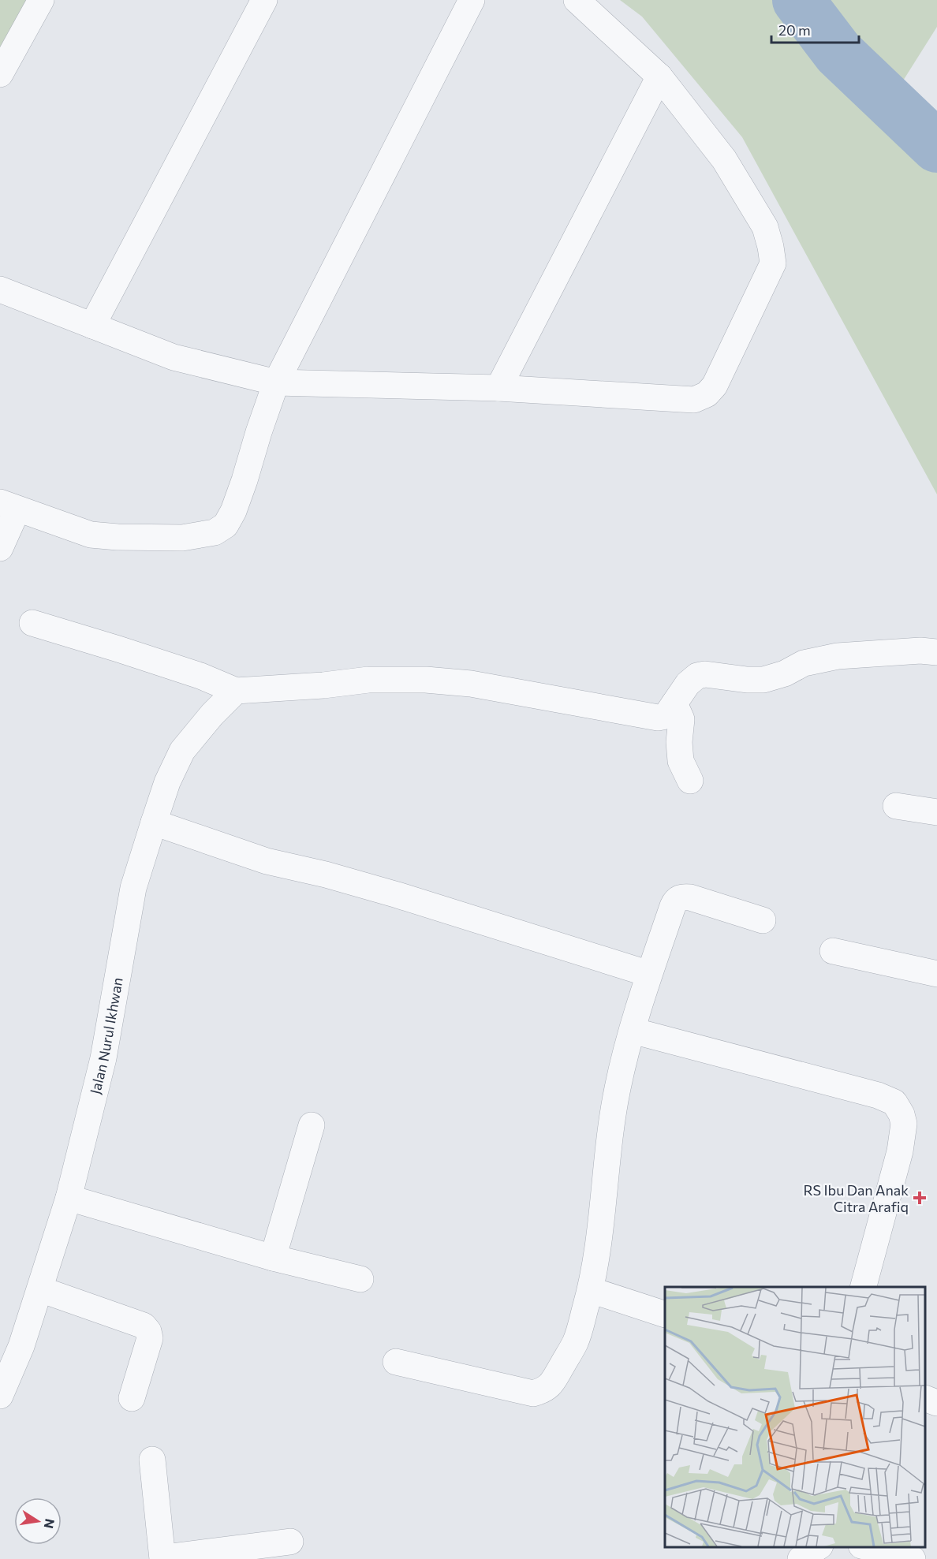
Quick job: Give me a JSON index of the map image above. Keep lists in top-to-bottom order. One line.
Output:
{"streets":{"street":["Jalan Nurul Ikhwan"]},"places":{"health":["RS Ibu Dan Anak Citra Arafiq"]},"scale_bar":"20 m","north":"right"}
